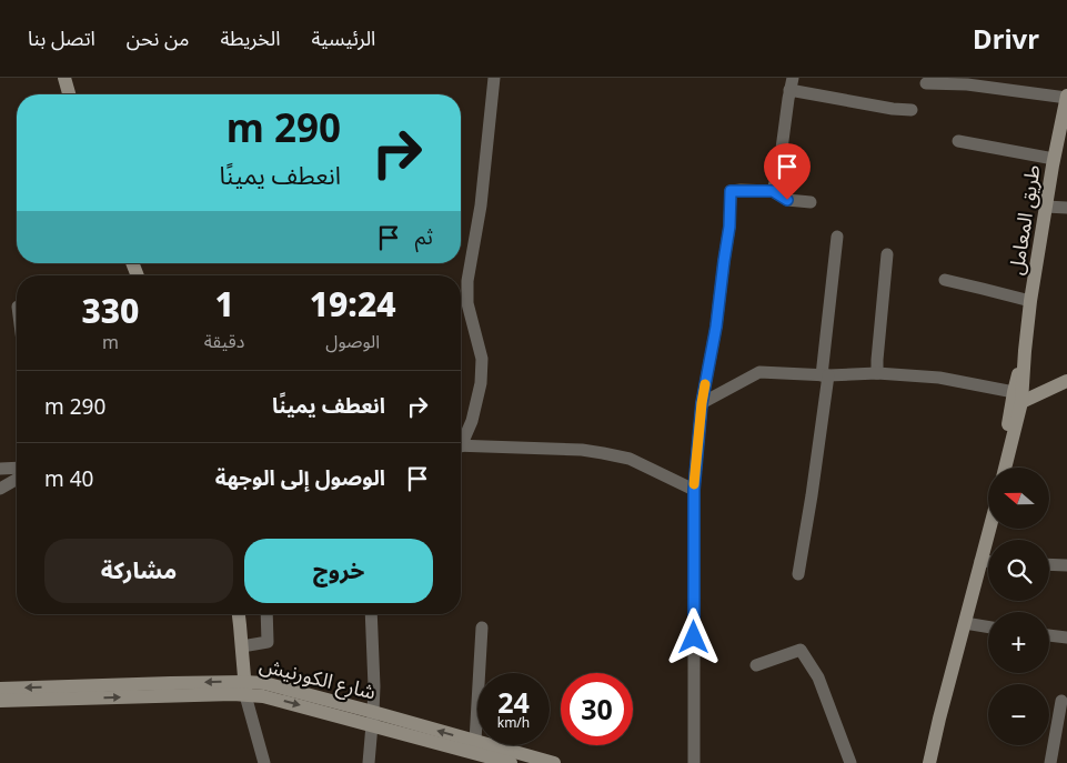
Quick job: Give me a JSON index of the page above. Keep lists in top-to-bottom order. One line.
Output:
{"streets":{"main road":["طريق المعامل","شارع الكورنيش"]},"north":"left","page":{"header":"Drivr","nav":["الرئيسية","الخريطة","من نحن","اتصل بنا"],"turn":["290 m","انعطف يمينًا"],"then":"ثم","eta":["19:24","الوصول","1","دقيقة","330","m"],"list":[{"name":"انعطف يمينًا","value":"290 m"},{"name":"الوصول إلى الوجهة","value":"40 m"}],"map_buttons":["+","−"],"buttons":["خروج","مشاركة"],"speed":"24 km/h","limit":"30"}}
